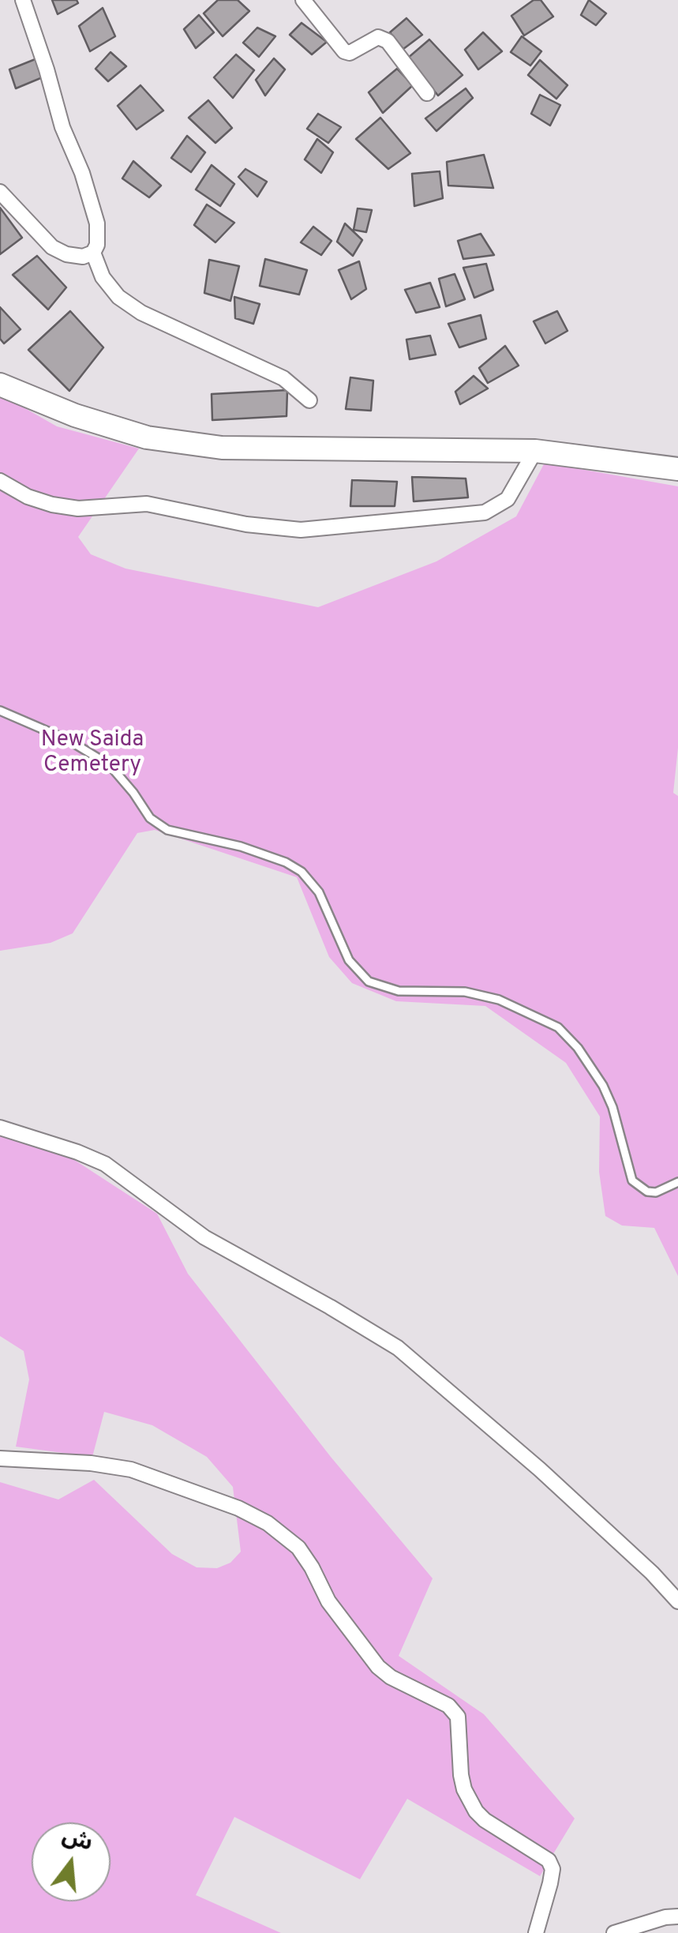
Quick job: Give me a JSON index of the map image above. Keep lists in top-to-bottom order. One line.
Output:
{"parks":["New Saida Cemetery"],"north":"top"}
